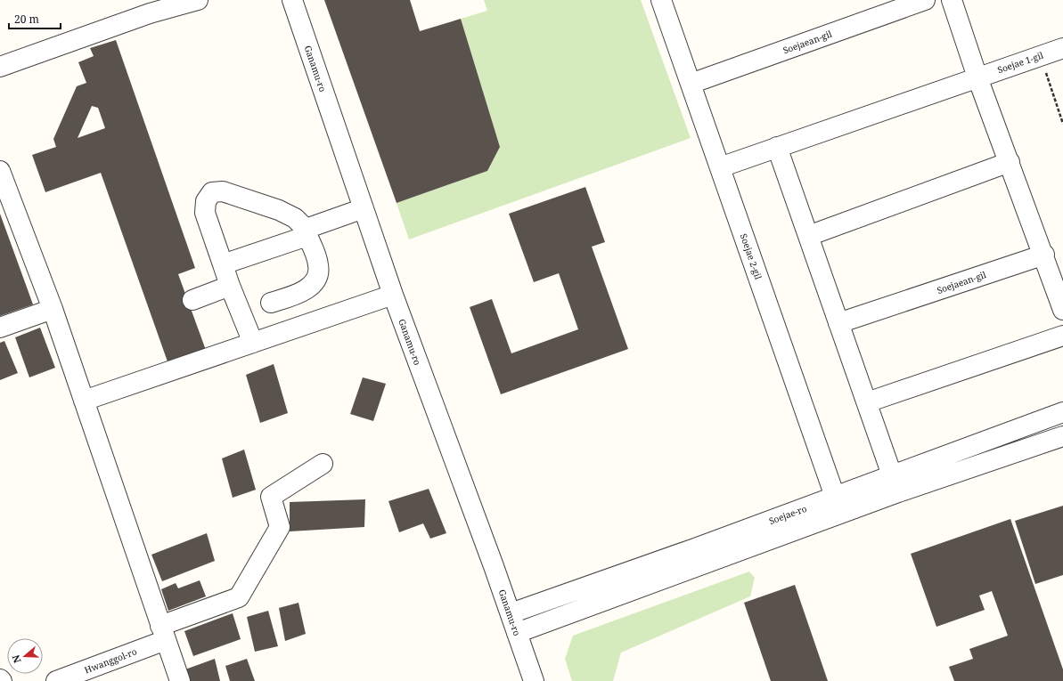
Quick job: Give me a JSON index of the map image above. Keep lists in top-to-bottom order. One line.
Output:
{"streets":{"street":["Soejaean-gil","Soejae 1-gil","Ganamu-ro","Soejae 2-gil","Soejae-ro","Hwanggol-ro"]},"crossings":[["Soejaean-gil","Soejae 2-gil"],["Ganamu-ro","Soejae-ro"],["Soejae 2-gil","Soejae-ro"]],"scale_bar":"20 m","north":"left"}
